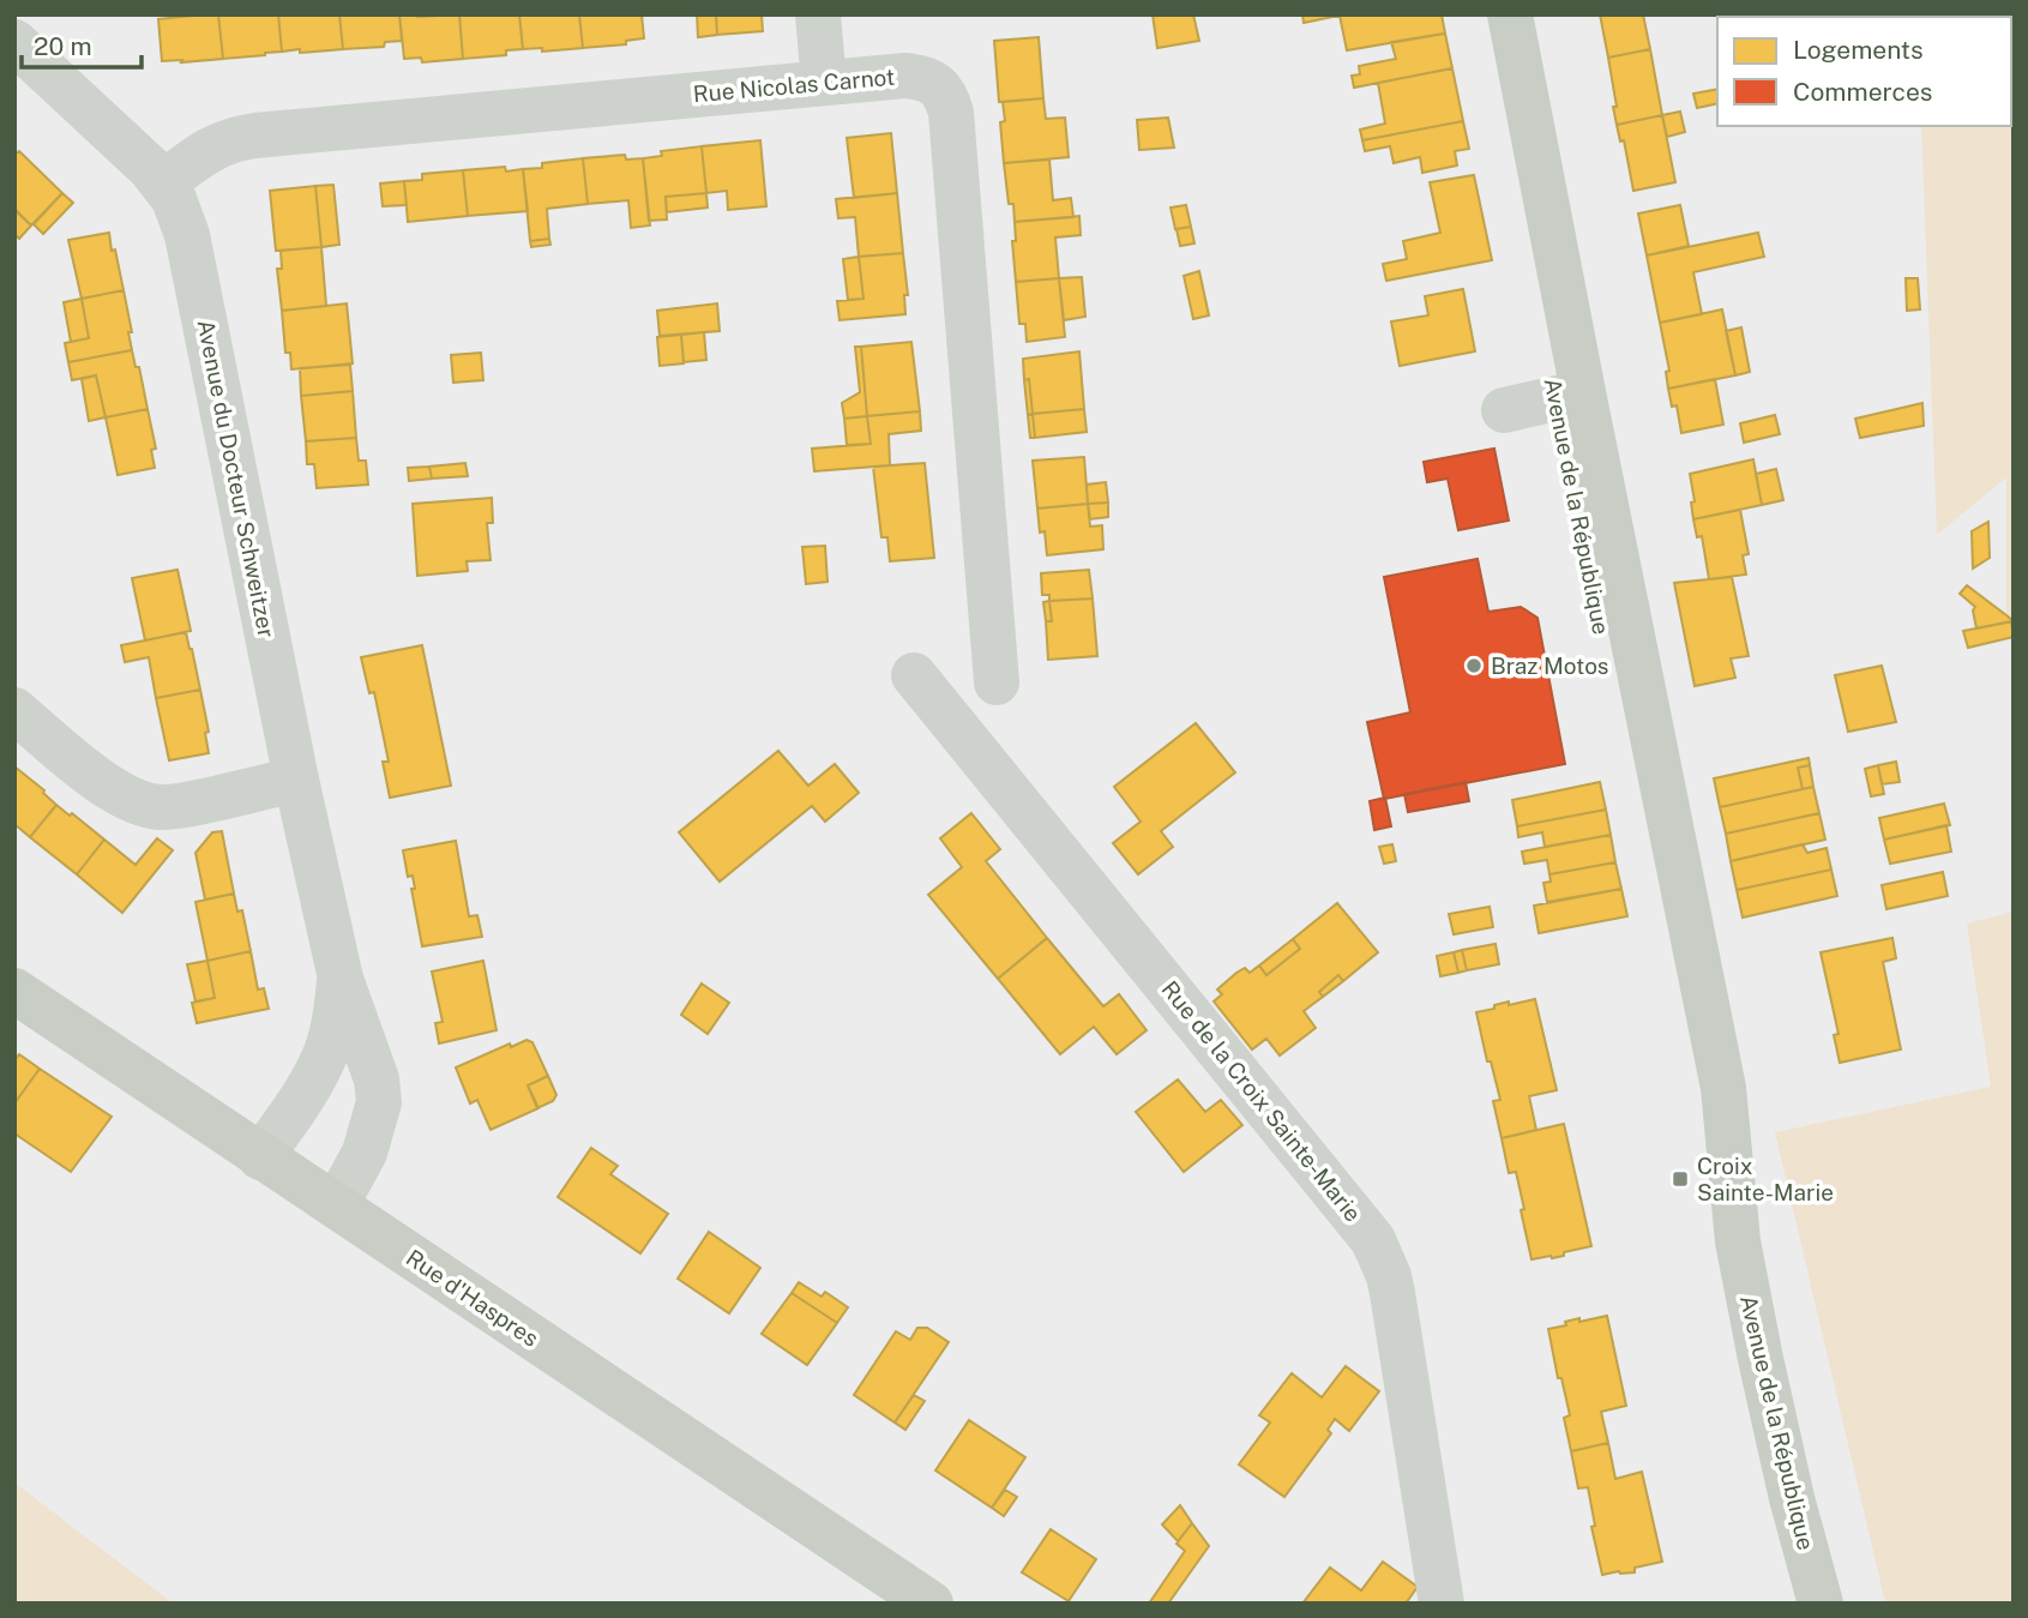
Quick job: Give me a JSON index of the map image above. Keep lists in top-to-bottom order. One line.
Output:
{"streets":{"main road":["Avenue de la République","Rue d'Haspres"],"street":["Rue Nicolas Carnot","Avenue du Docteur Schweitzer","Rue de la Croix Sainte-Marie"]},"crossings":[["Rue Nicolas Carnot","Avenue du Docteur Schweitzer"],["Avenue du Docteur Schweitzer","Rue d'Haspres"]],"places":{"other":["Braz Motos"],"transit":["Croix Sainte-Marie"]},"legend":["Logements","Commerces"],"scale_bar":"20 m"}
